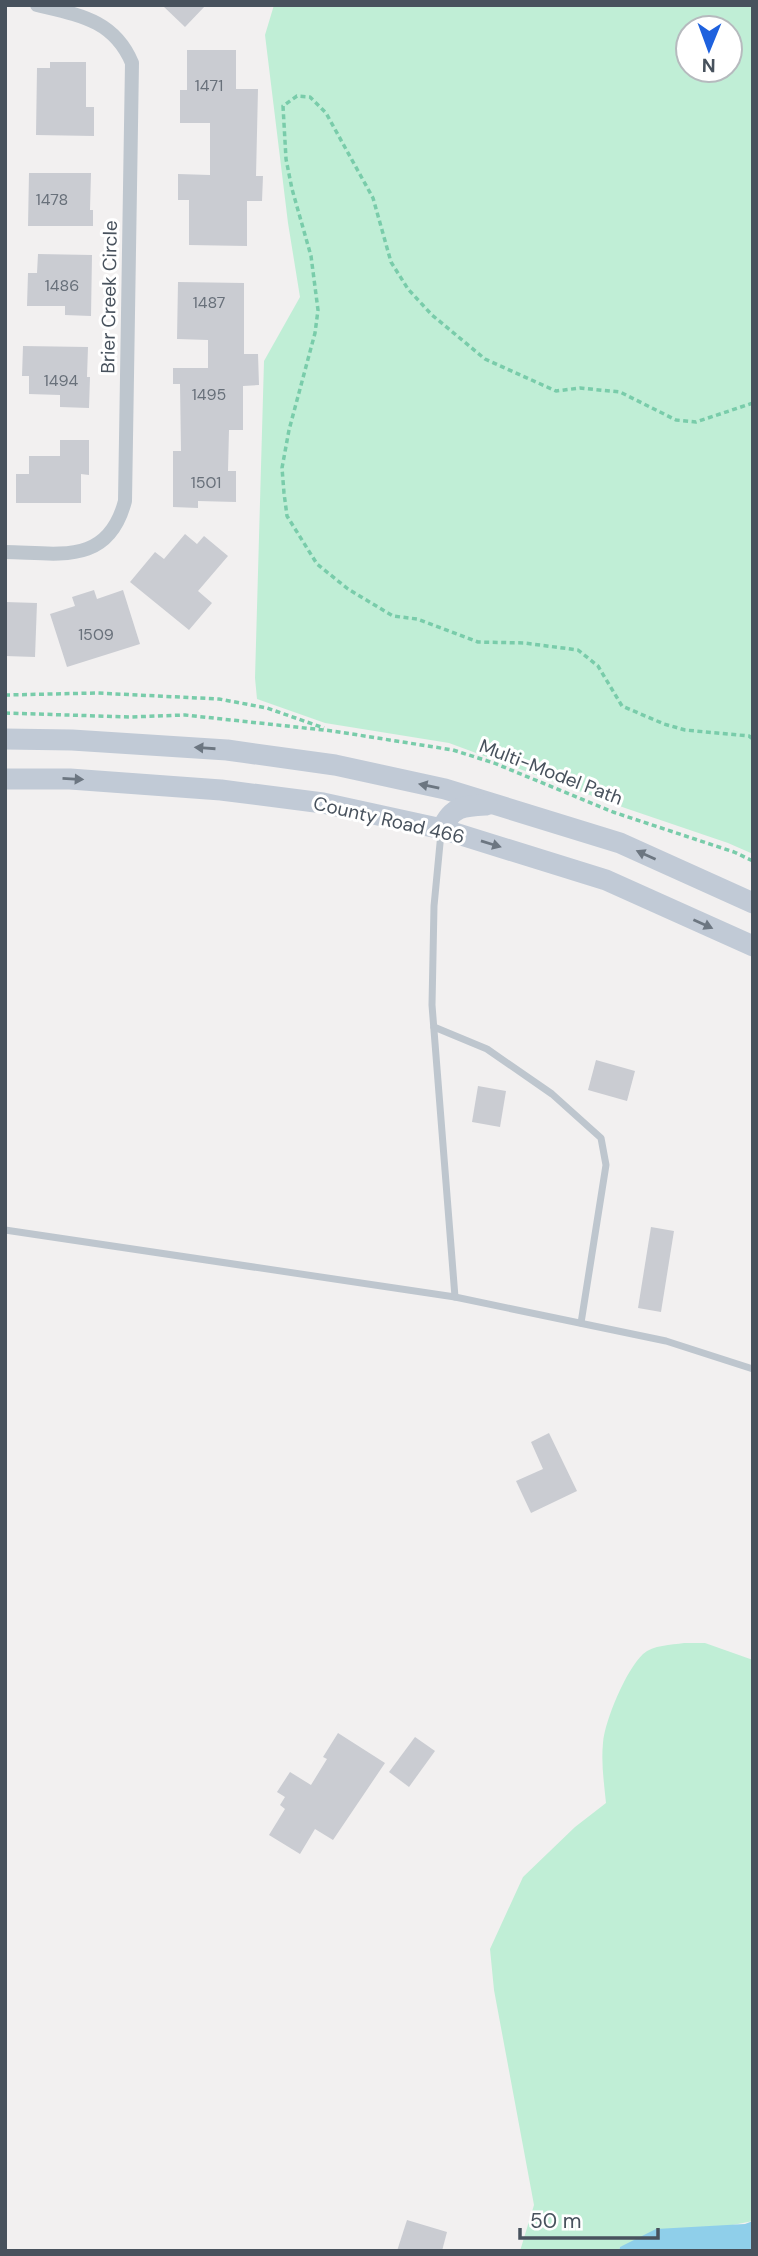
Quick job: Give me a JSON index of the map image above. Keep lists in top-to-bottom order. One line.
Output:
{"streets":{"main road":["County Road 466"],"street":["Brier Creek Circle"],"path":["Multi-Model Path"]},"house_numbers":["1471","1478","1486","1487","1494","1495","1501","1509"],"scale_bar":"50 m","north":"bottom"}
